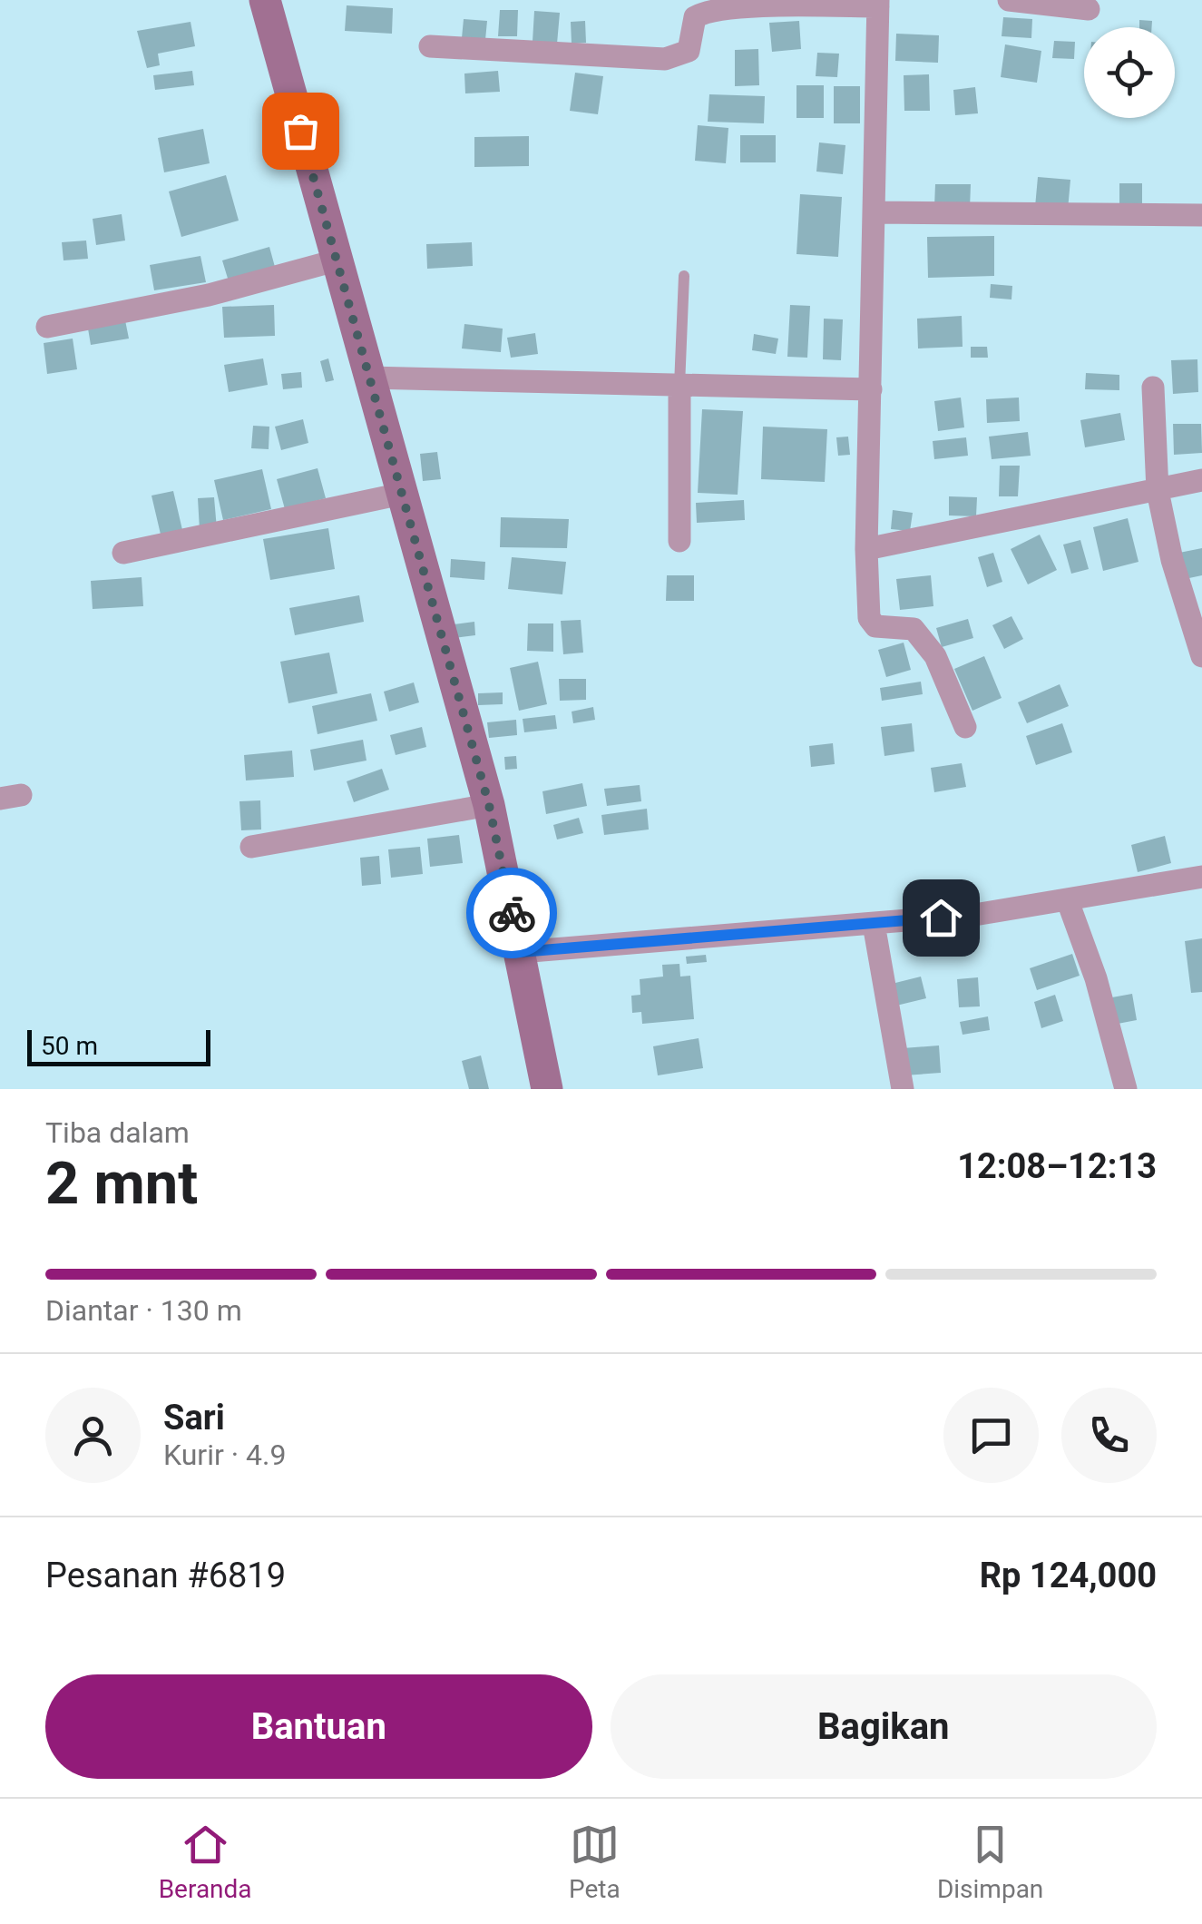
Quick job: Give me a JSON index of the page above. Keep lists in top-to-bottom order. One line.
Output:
{"scale_bar":"50 m","page":{"scale":"50 m","heading":["2 mnt","Tiba dalam","12:08–12:13"],"panel":["Sari","Kurir · 4.9","Pesanan #6819","Rp 124,000"],"bar":"Diantar · 130 m","buttons":["Bantuan","Bagikan"],"tabs":["Beranda","Peta","Disimpan"]}}
